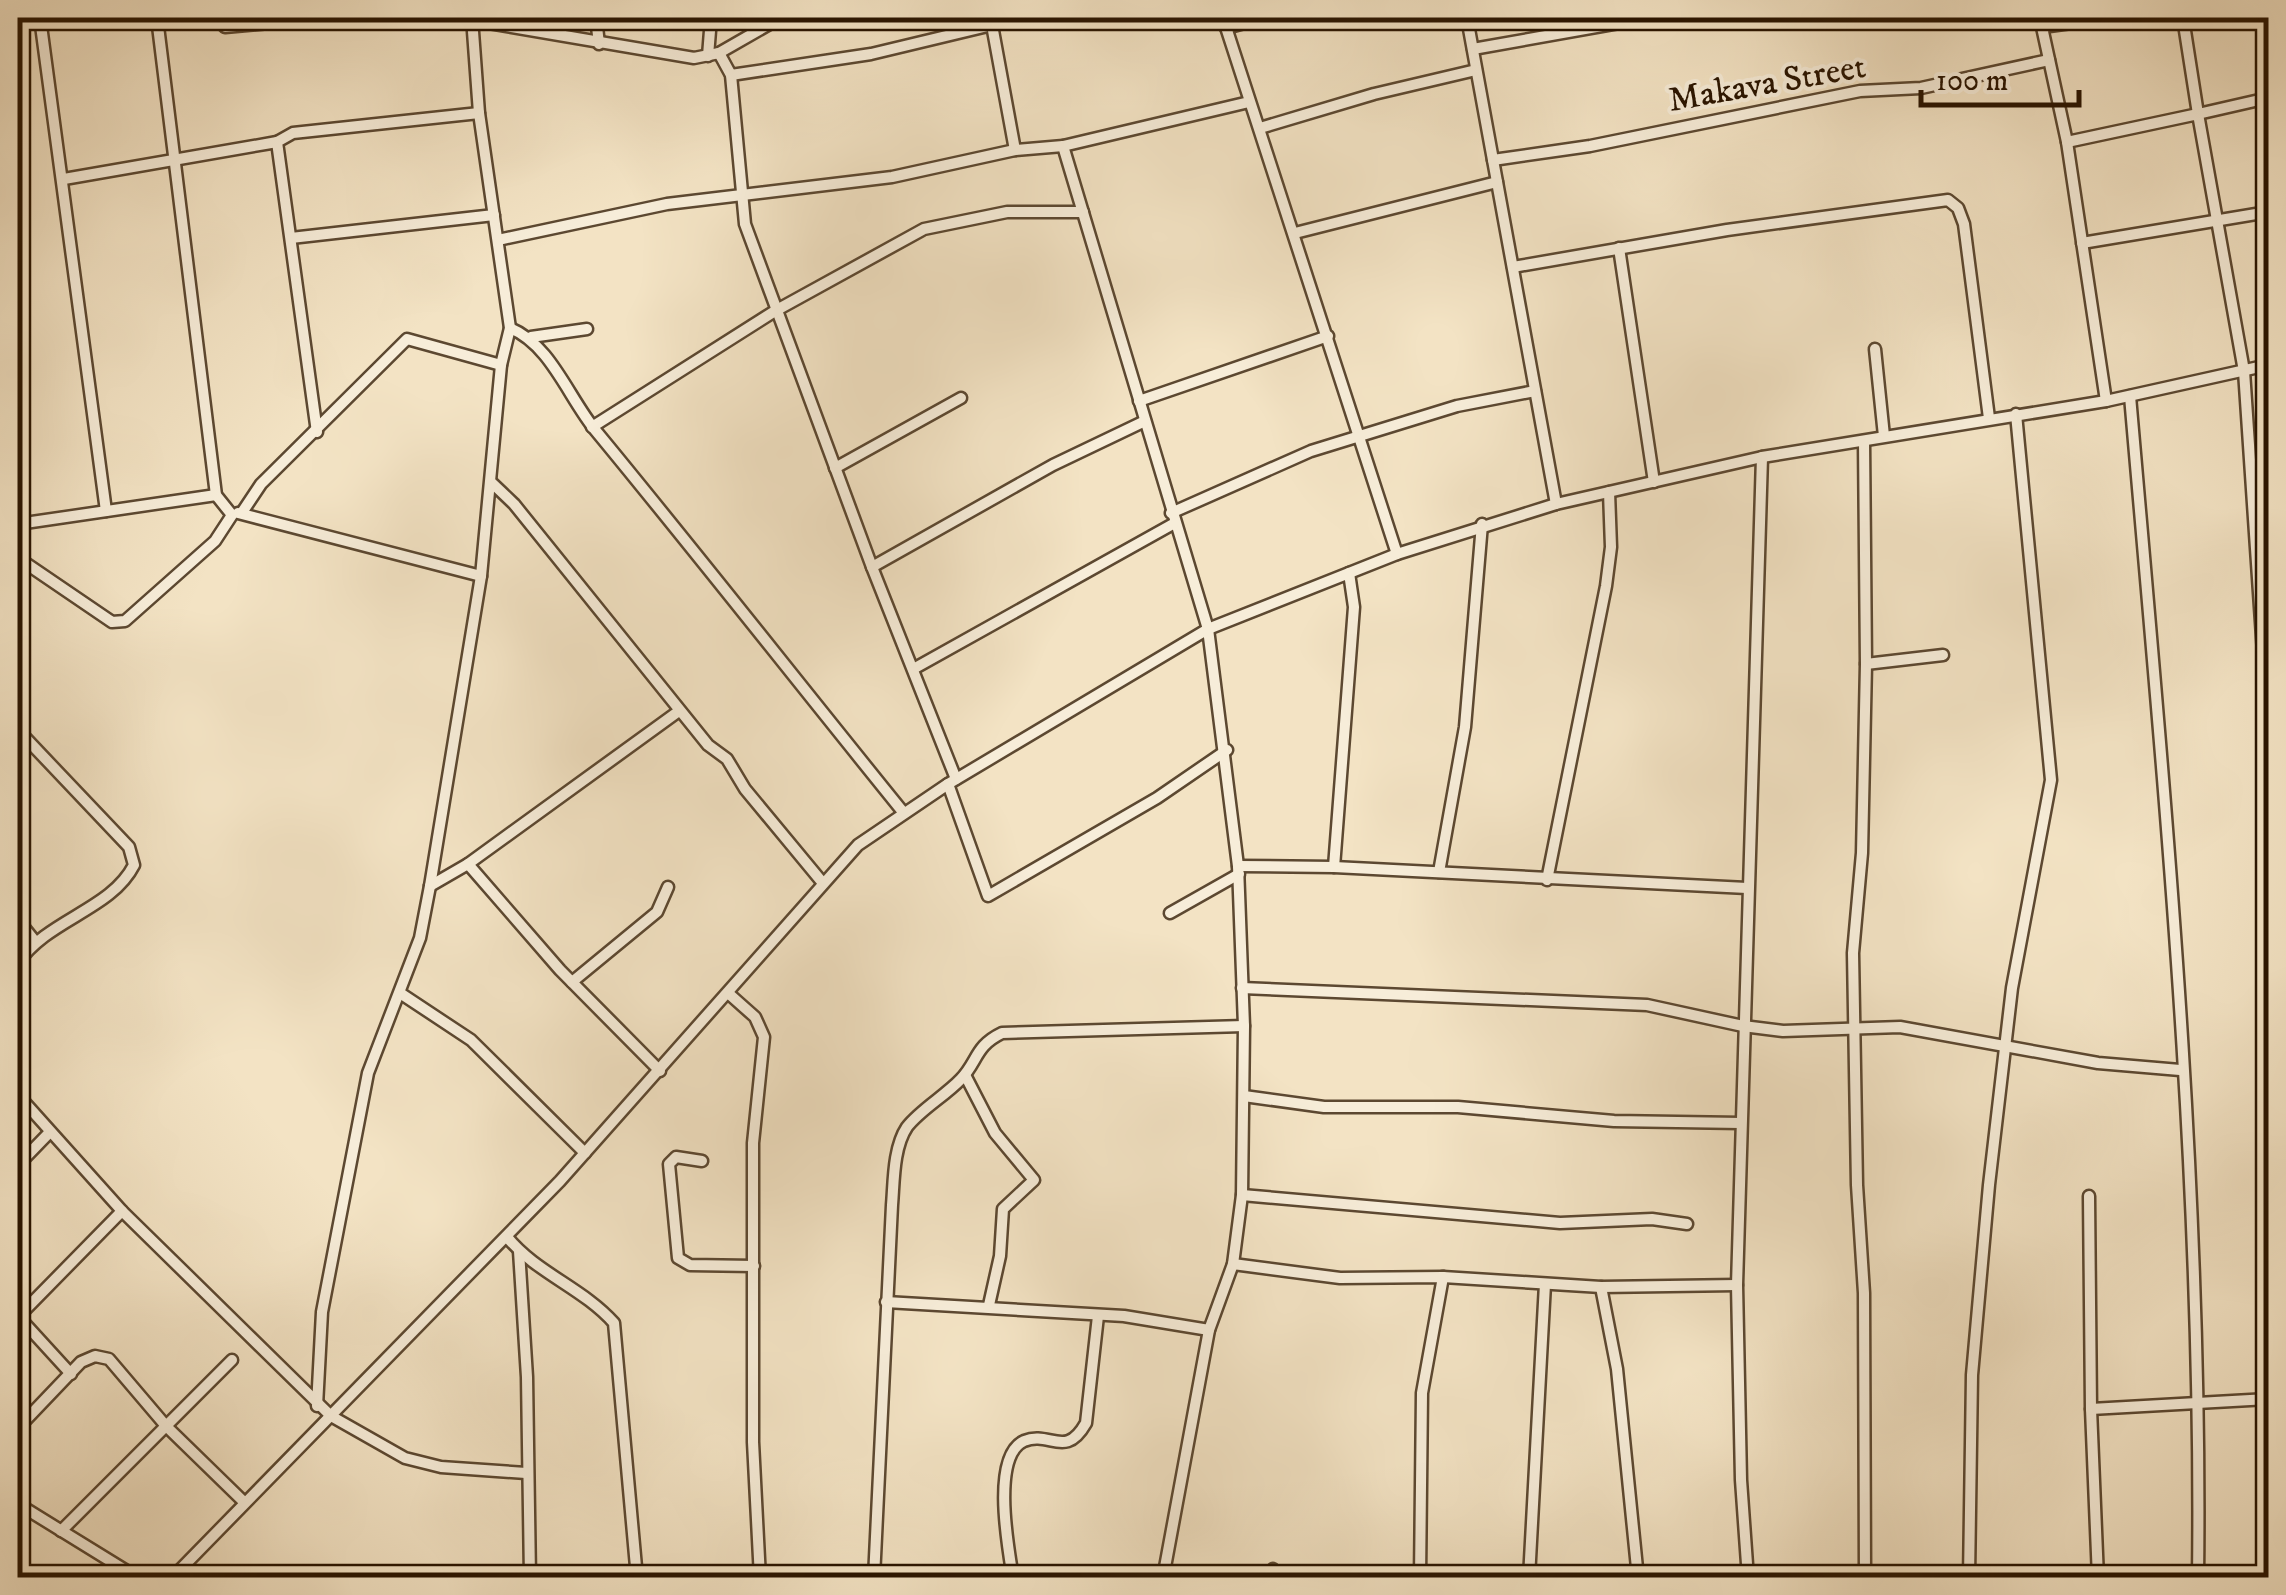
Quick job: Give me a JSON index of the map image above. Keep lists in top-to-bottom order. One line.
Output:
{"streets":{"street":["Makava Street"]},"scale_bar":"100 m"}
